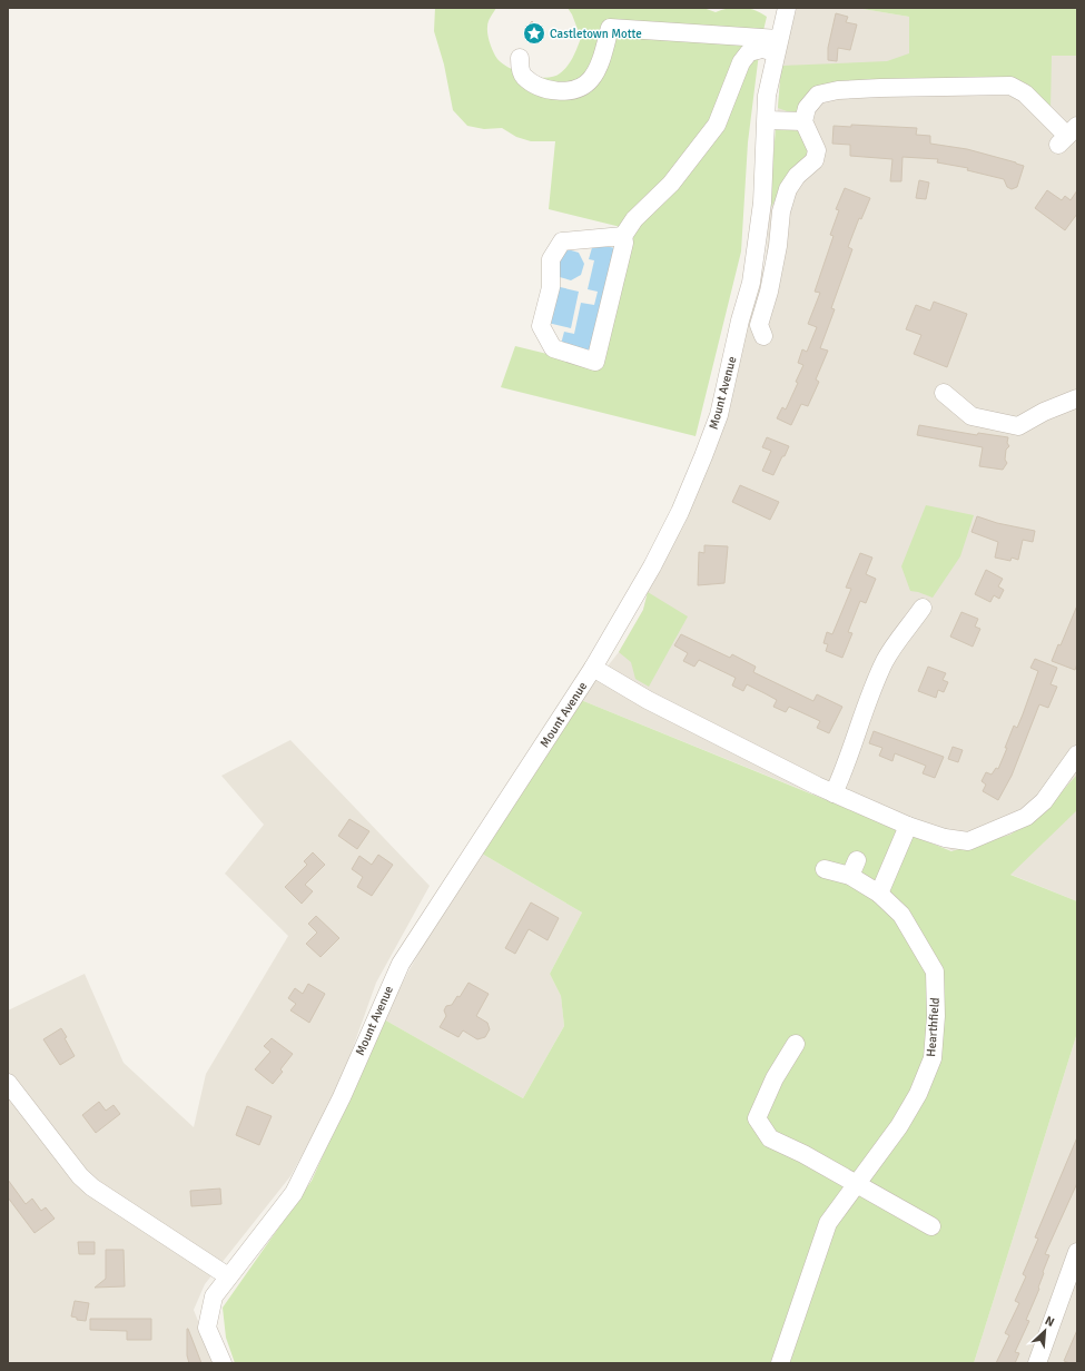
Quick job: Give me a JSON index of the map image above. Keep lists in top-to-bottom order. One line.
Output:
{"streets":{"street":["Mount Avenue","Hearthfield"]},"places":{"place":["Castletown Motte"]},"north":"top right"}
